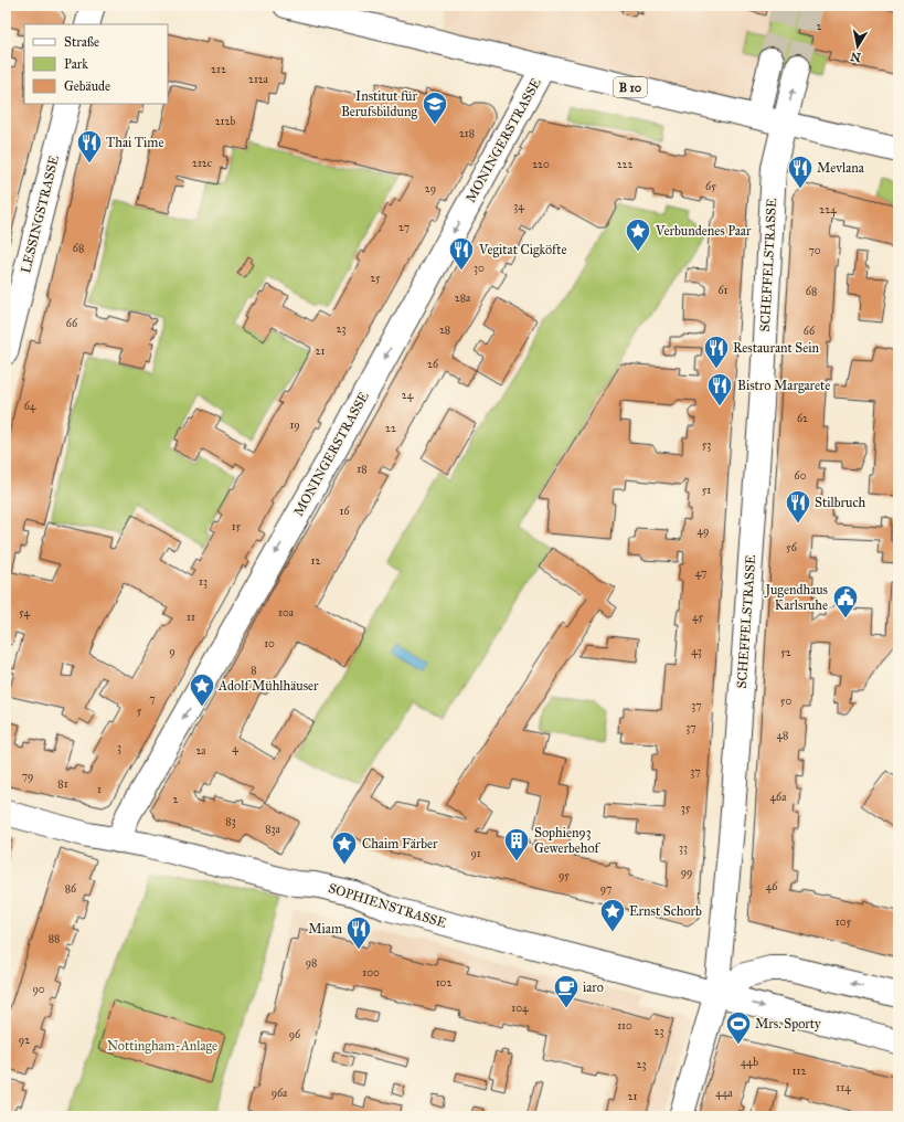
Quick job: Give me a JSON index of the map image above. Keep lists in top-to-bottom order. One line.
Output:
{"streets":{"street":["B 10","MONINGERSTRASSE","LESSINGSTRASSE","SCHEFFELSTRASSE","SOPHIENSTRASSE"]},"crossings":[["B 10","MONINGERSTRASSE"],["B 10","SCHEFFELSTRASSE"],["MONINGERSTRASSE","SOPHIENSTRASSE"],["SCHEFFELSTRASSE","SOPHIENSTRASSE"]],"one_way":["MONINGERSTRASSE"],"parks":["Nottingham-Anlage"],"places":{"school or university":["Institut für Berufsbildung"],"restaurant":["Thai Time","Mevlana","Vegitat Cigköfte","Restaurant Sein","Bistro Margarete","Stilbruch","Miam"],"place":["Verbundenes Paar","Adolf Mühlhäuser","Chaim Färber","Ernst Schorb"],"public building":["Jugendhaus Karlsruhe"],"building":["Sophien93 Gewerbehof"],"cafe":["iaro"],"sports":["Mrs. Sporty"]},"house_numbers":["2","212","212a","212b","218","212c","220","222","65","29","34","224","27","68","70","30","25","61","68","28a","66","23","28","66","21","26","24","64","62","19","22","53","18","60","51","16","15","49","56","12","47","13","54","10a","11","45","10","9","43","52","8","7","50","37","5","37","48","3","4","2a","37","79","81","1","46a","2","35","83","83a","33","91","99","95","46","86","97","105","88","98","100","102","90","104","110","23","96","92","44b","23","112","114","96a","44a","21"],"legend":["Straße","Park","Gebäude"],"north":"bottom"}
